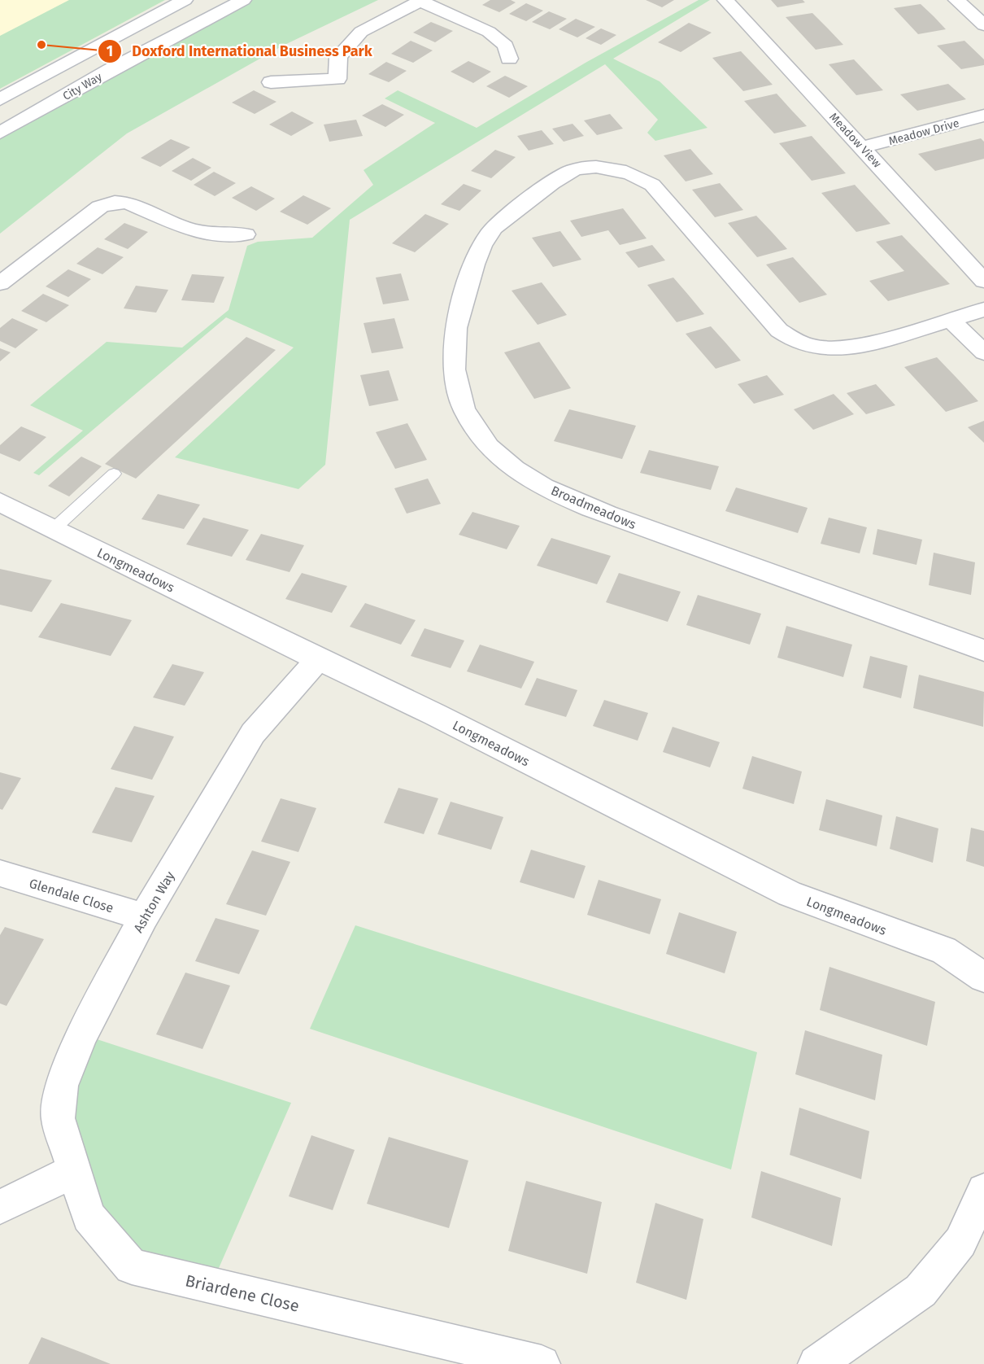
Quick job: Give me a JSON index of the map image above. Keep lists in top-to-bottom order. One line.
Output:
{"streets":{"street":["City Way","Meadow Drive","Meadow View","Broadmeadows","Longmeadows","Glendale Close","Ashton Way","Briardene Close"]},"crossings":[["Meadow Drive","Meadow View"],["Longmeadows","Ashton Way"],["Glendale Close","Ashton Way"],["Ashton Way","Briardene Close"]],"places":["Doxford International Business Park"]}
